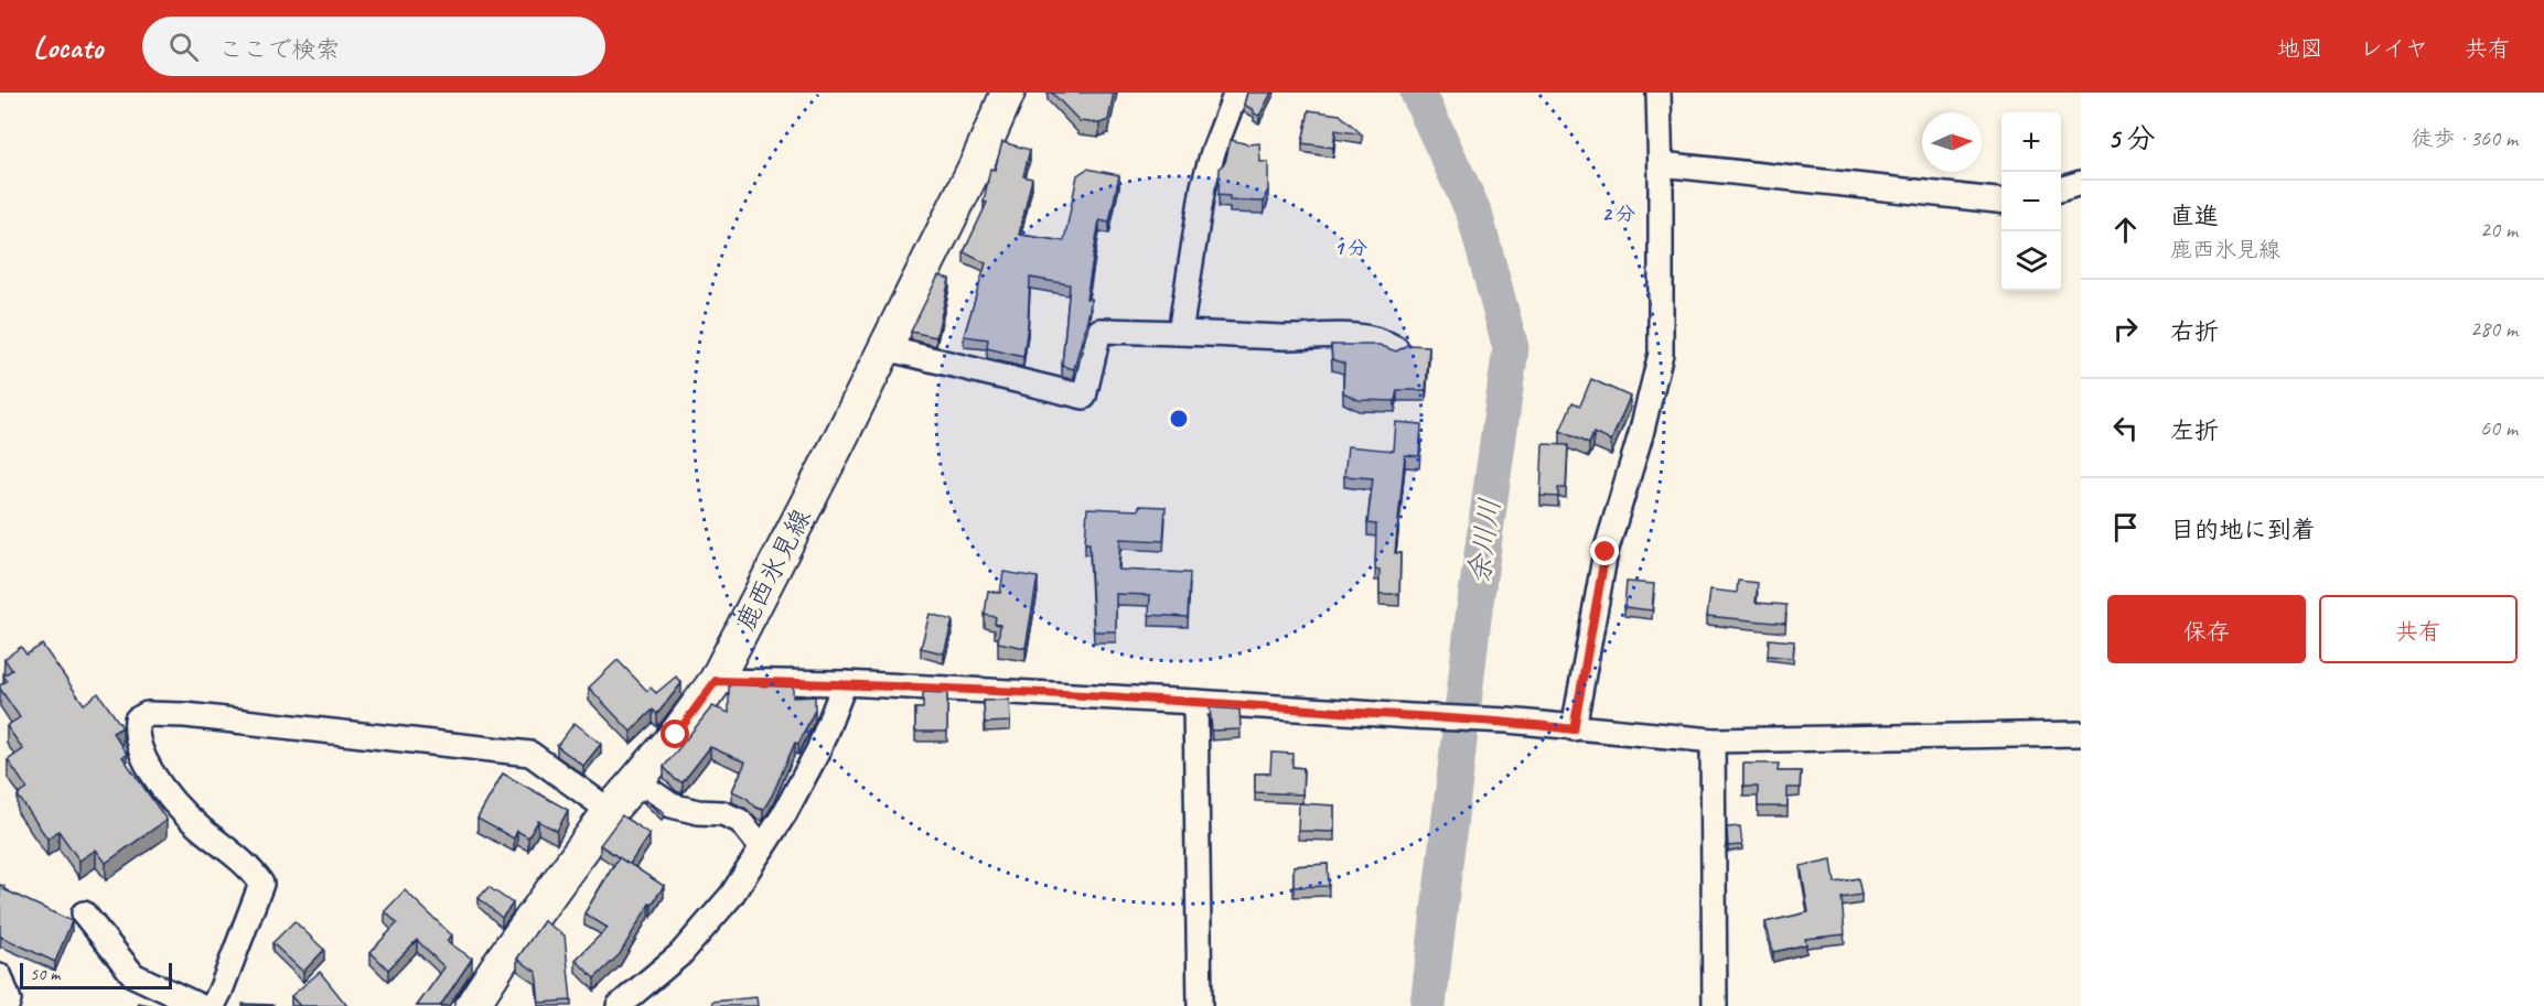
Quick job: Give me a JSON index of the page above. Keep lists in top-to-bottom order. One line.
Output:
{"streets":{"main road":["鹿西氷見線"]},"water":["余川川"],"scale_bar":"50 m","north":"right","page":{"header":"Locato","search":"ここで検索","nav":["地図","レイヤ","共有"],"heading":["5 分","徒歩 · 360 m"],"map_buttons":["+","−"],"list":[["直進","鹿西氷見線","20 m"],["右折","280 m"],["左折","60 m"],"目的地に到着"],"buttons":["保存","共有"],"scale":"50 m"},"rings":["2 分","1 分"]}
